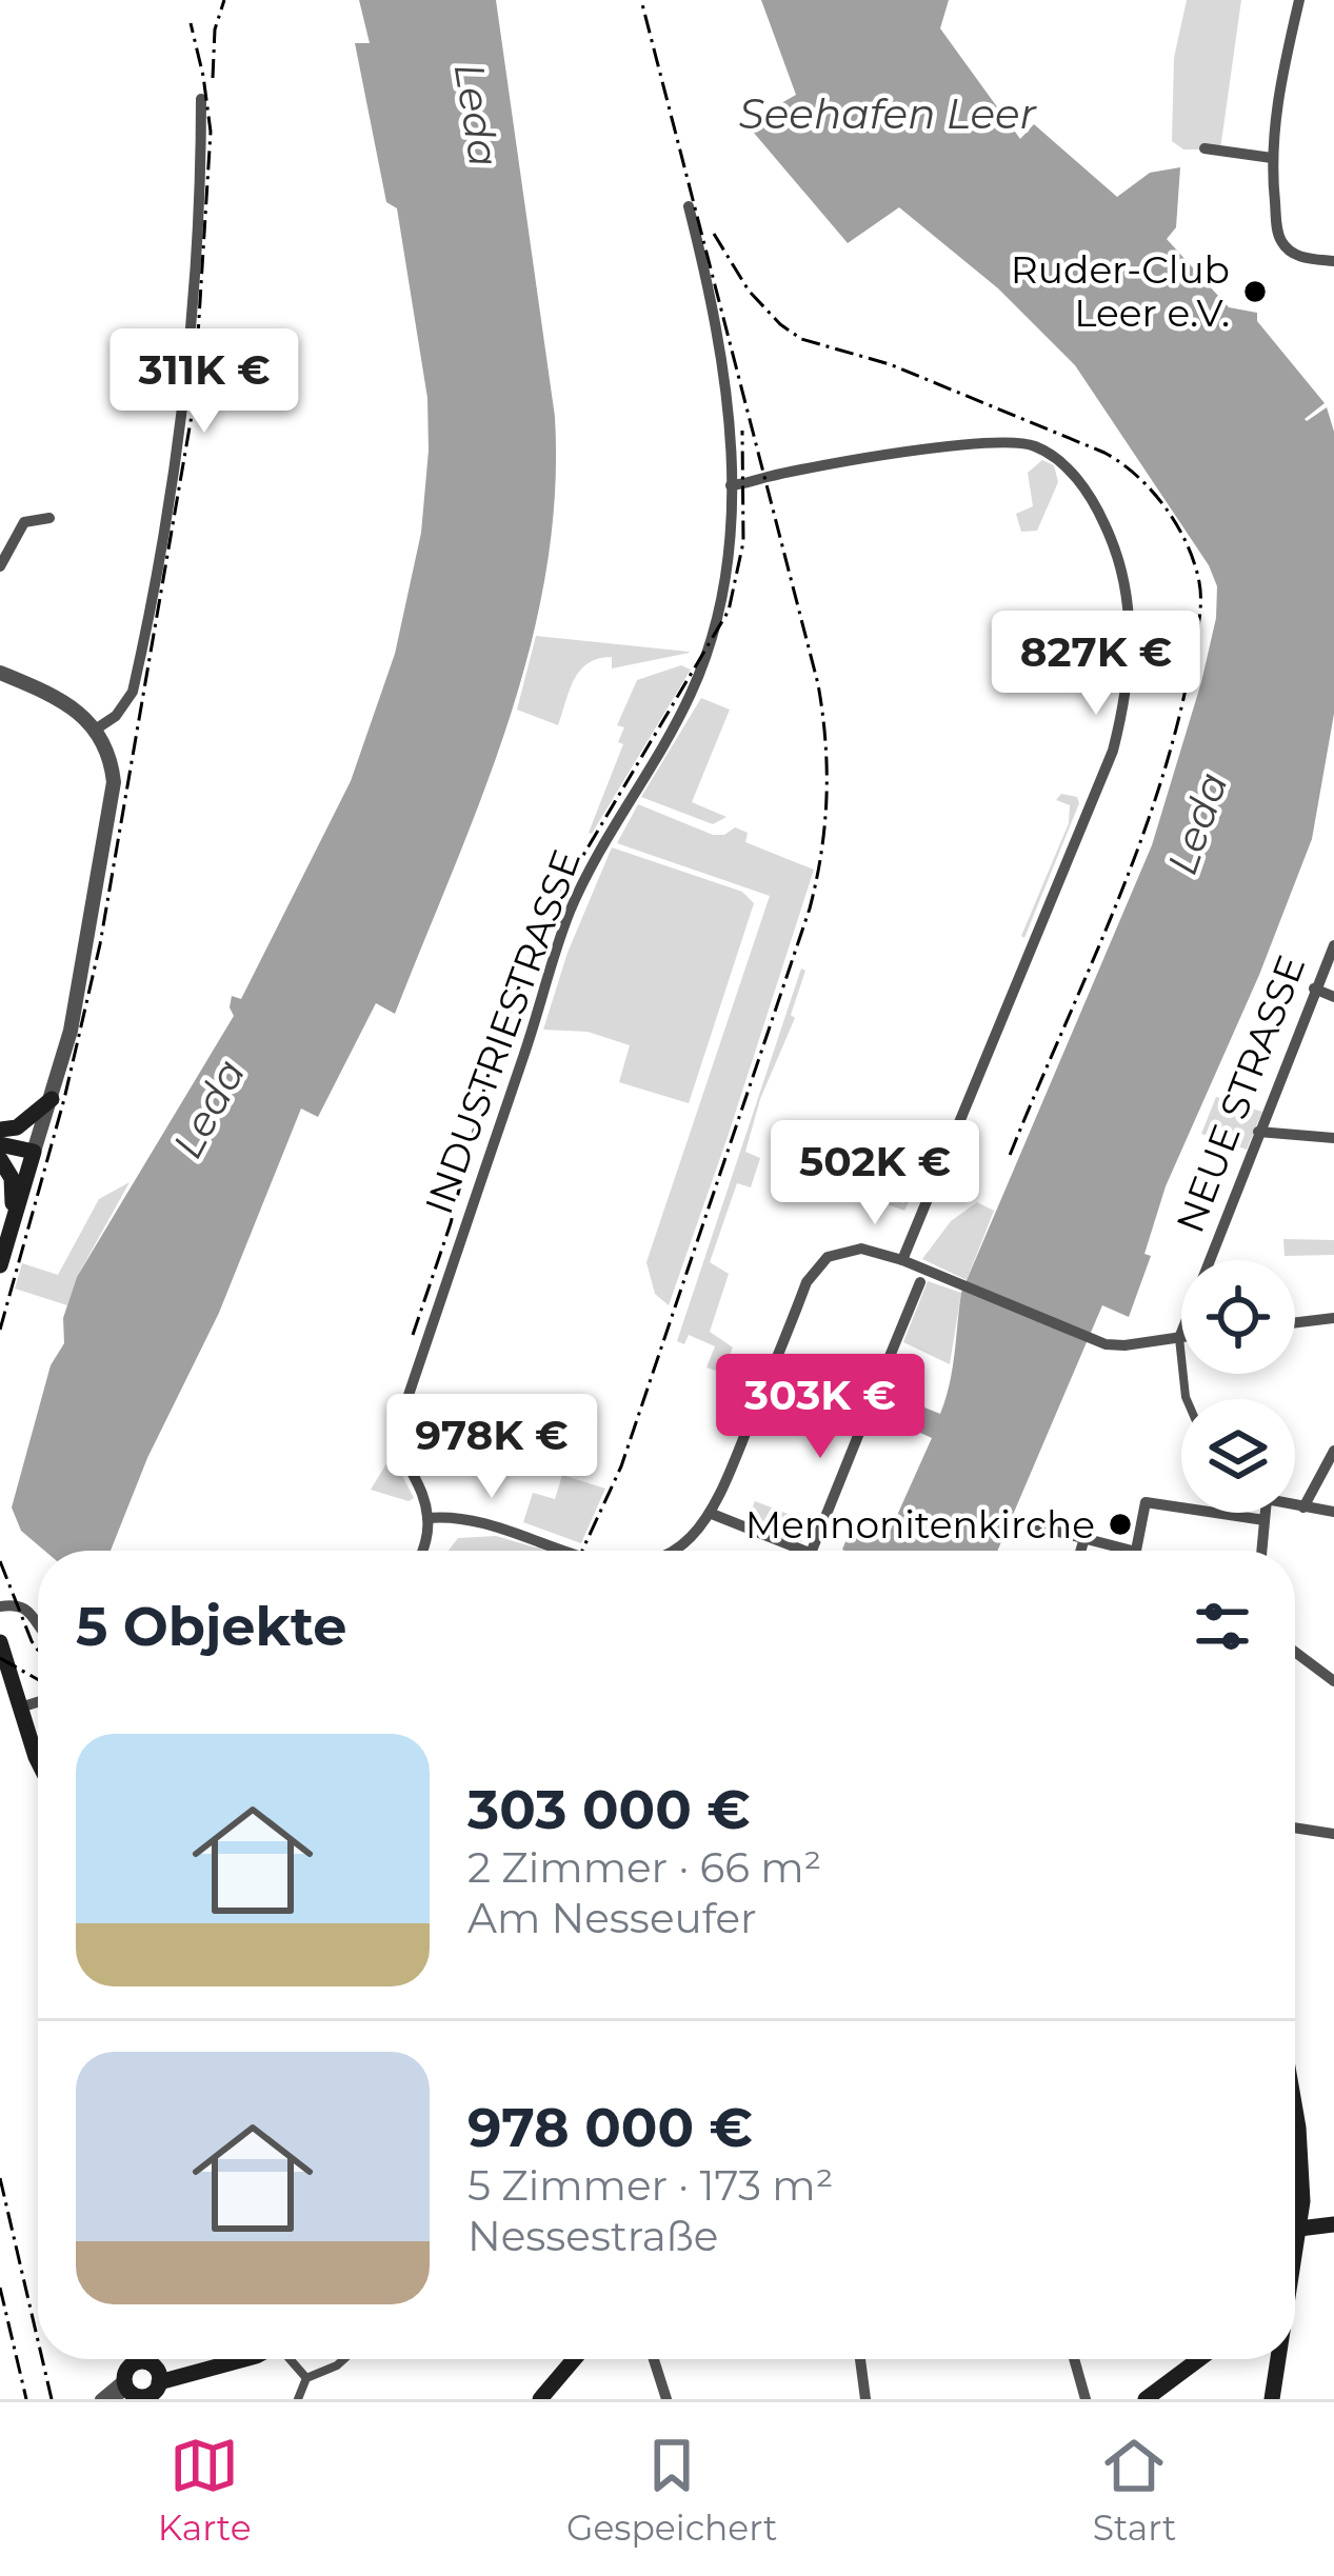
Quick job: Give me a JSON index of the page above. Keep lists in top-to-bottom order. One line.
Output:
{"streets":{"street":["INDUSTRIESTRASSE","NEUE STRASSE"]},"water":["Seehafen Leer","Leda"],"places":["Ruder-Club Leer e.V.","Mennonitenkirche"],"page":{"price":["311K €","827K €","502K €","303K €","978K €"],"heading":"5 Objekte","list":[{"name":"303 000 €","note":"2 Zimmer · 66 m² · Am Nesseufer"},{"name":"978 000 €","note":"5 Zimmer · 173 m² · Nessestraße"}],"tabs":["Karte","Gespeichert","Start"]}}
